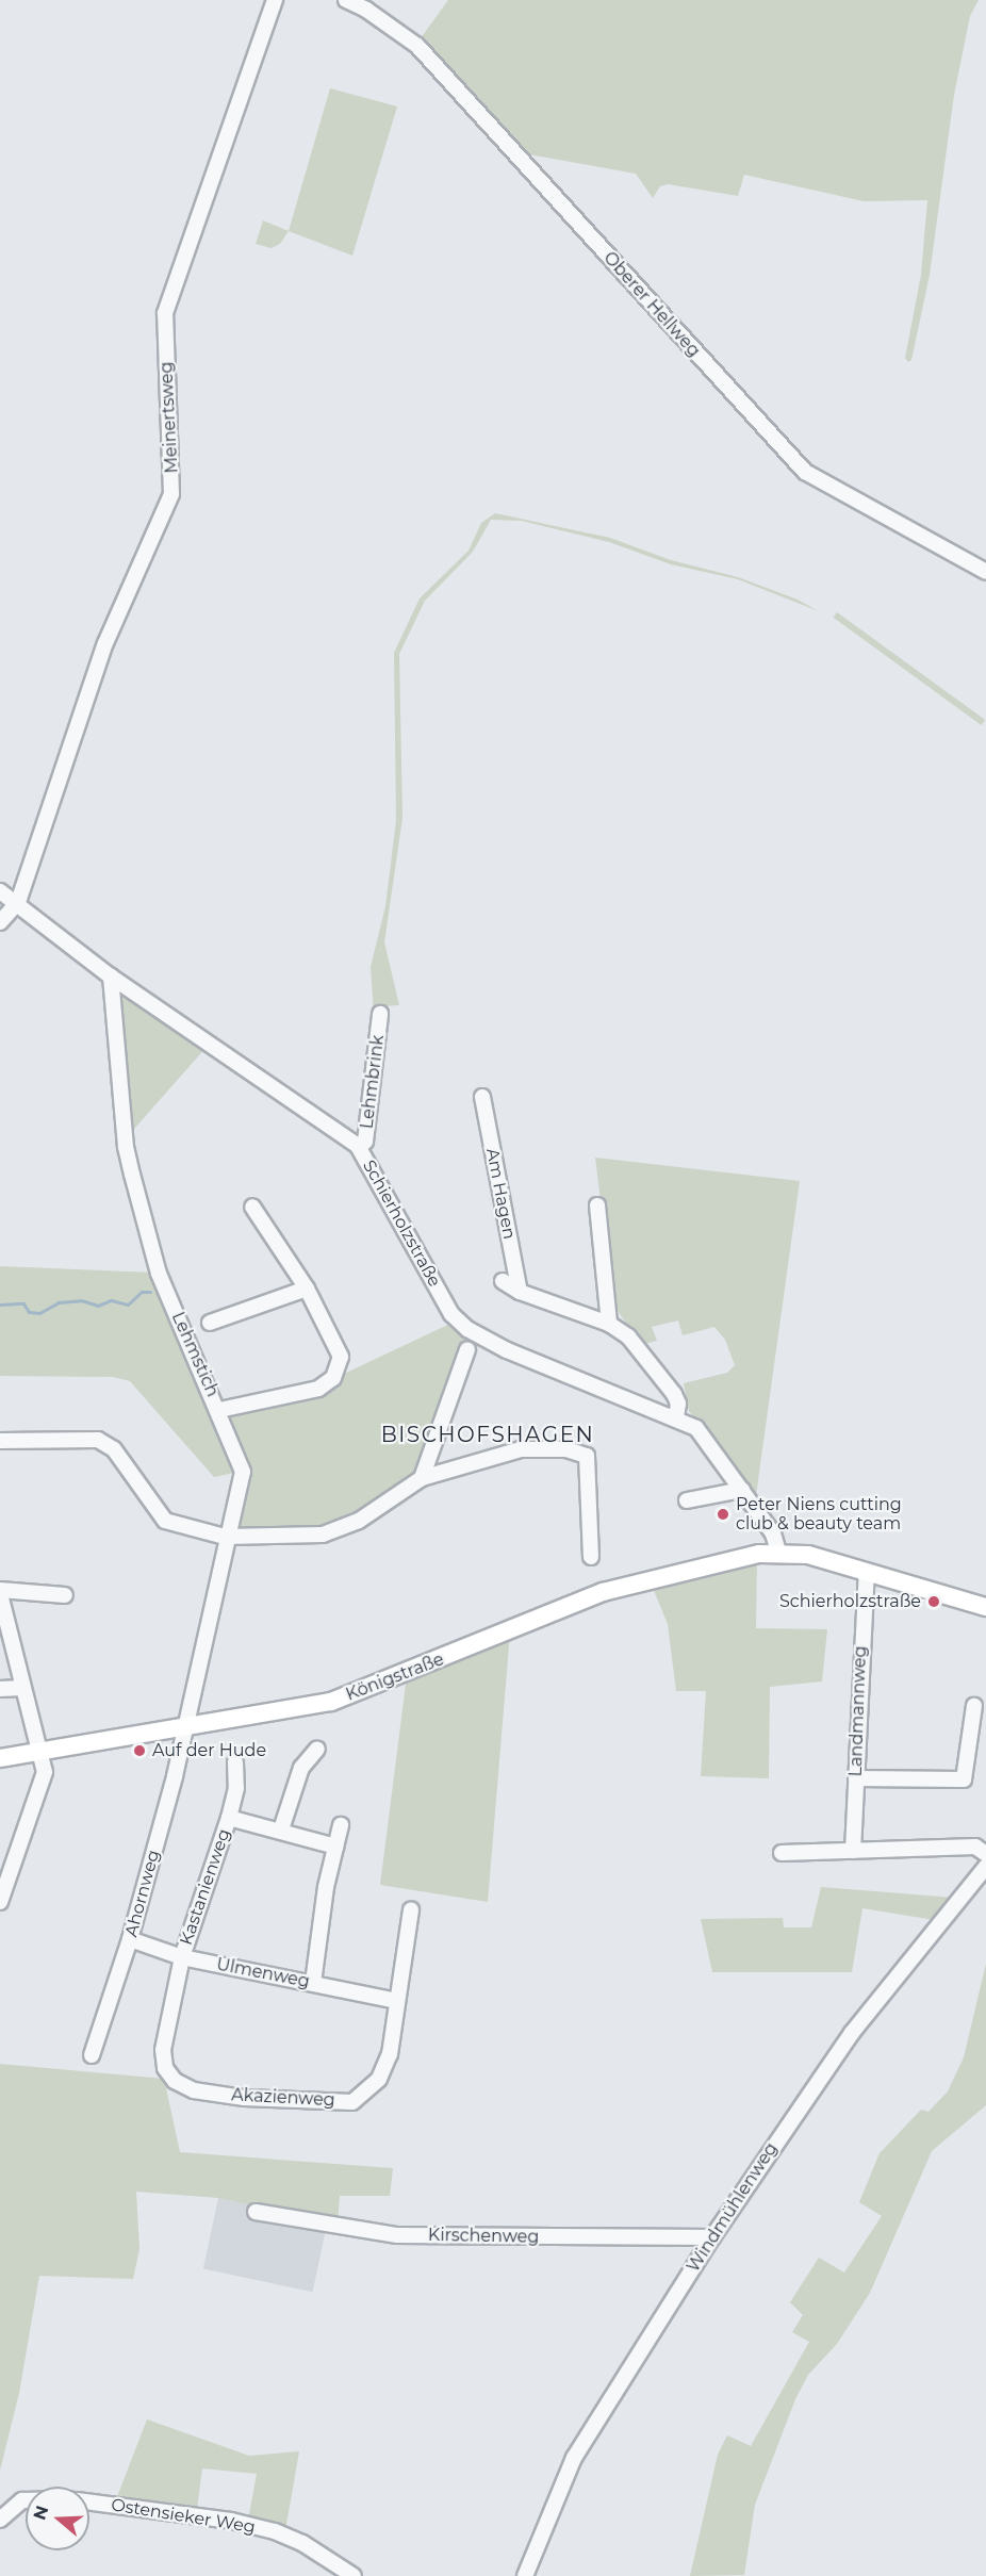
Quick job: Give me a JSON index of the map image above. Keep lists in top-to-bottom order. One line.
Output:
{"streets":{"main road":["Königstraße"],"street":["Oberer Hellweg","Meinertsweg","Lehmbrink","Am Hagen","Schierholzstraße","Lehmstich","Landmannweg","Kastanienweg","Ahornweg","Ulmenweg","Akazienweg","Windmühlenweg","Kirschenweg","Ostensieker Weg"]},"crossings":[["Meinertsweg","Schierholzstraße"],["Lehmbrink","Schierholzstraße"],["Schierholzstraße","Lehmstich"],["Schierholzstraße","Königstraße"],["Lehmstich","Königstraße"],["Lehmstich","Ahornweg"],["Königstraße","Landmannweg"],["Königstraße","Ahornweg"],["Kastanienweg","Ulmenweg"],["Kastanienweg","Akazienweg"],["Ahornweg","Ulmenweg"],["Ulmenweg","Akazienweg"],["Windmühlenweg","Kirschenweg"]],"districts":["BISCHOFSHAGEN"],"places":["Peter Niens cutting club & beauty team","Schierholzstraße","Auf der Hude"],"north":"left"}
